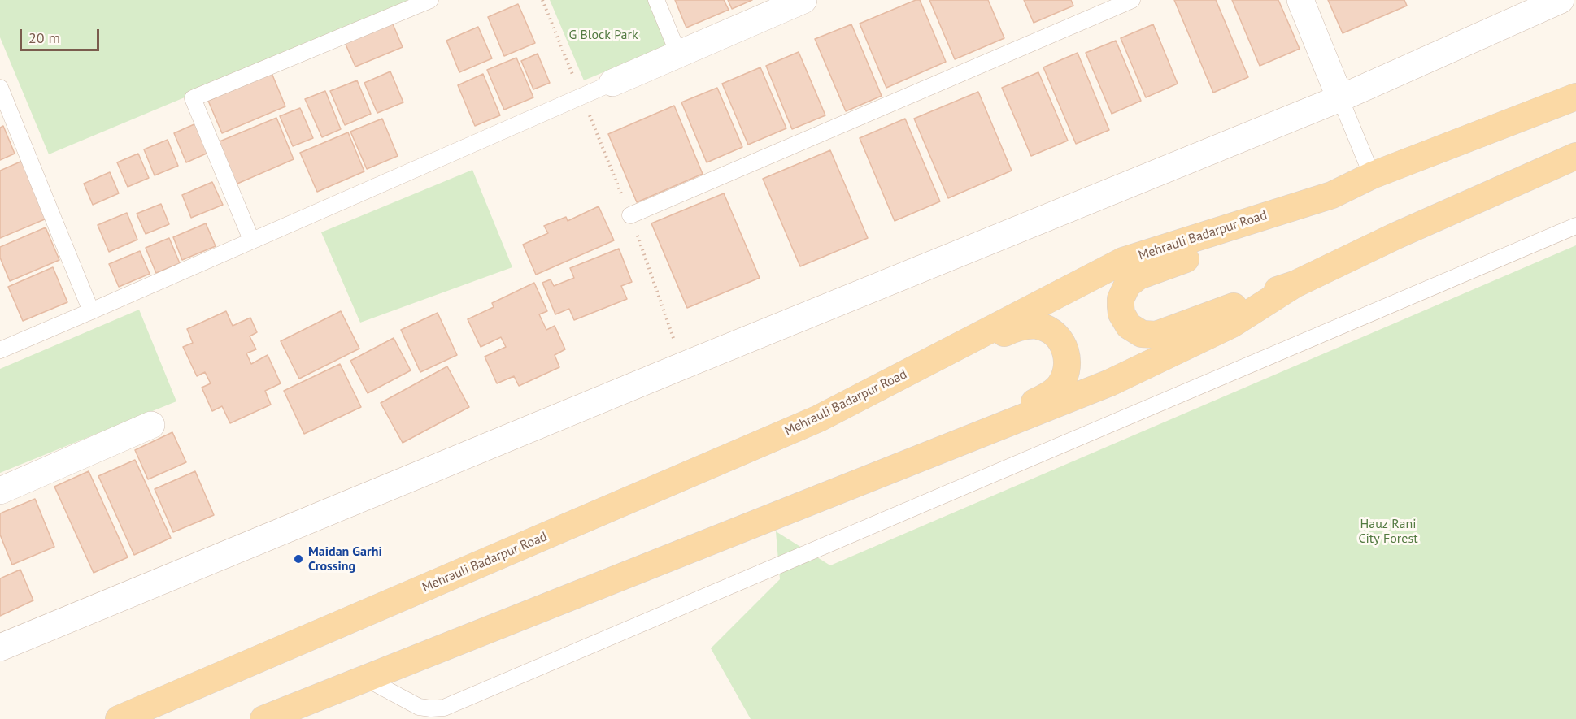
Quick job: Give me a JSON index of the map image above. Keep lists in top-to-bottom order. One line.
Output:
{"streets":{"main road":["Mehrauli Badarpur Road"]},"parks":["G Block Park","Hauz Rani City Forest"],"places":["Maidan Garhi Crossing"],"scale_bar":"20 m"}
